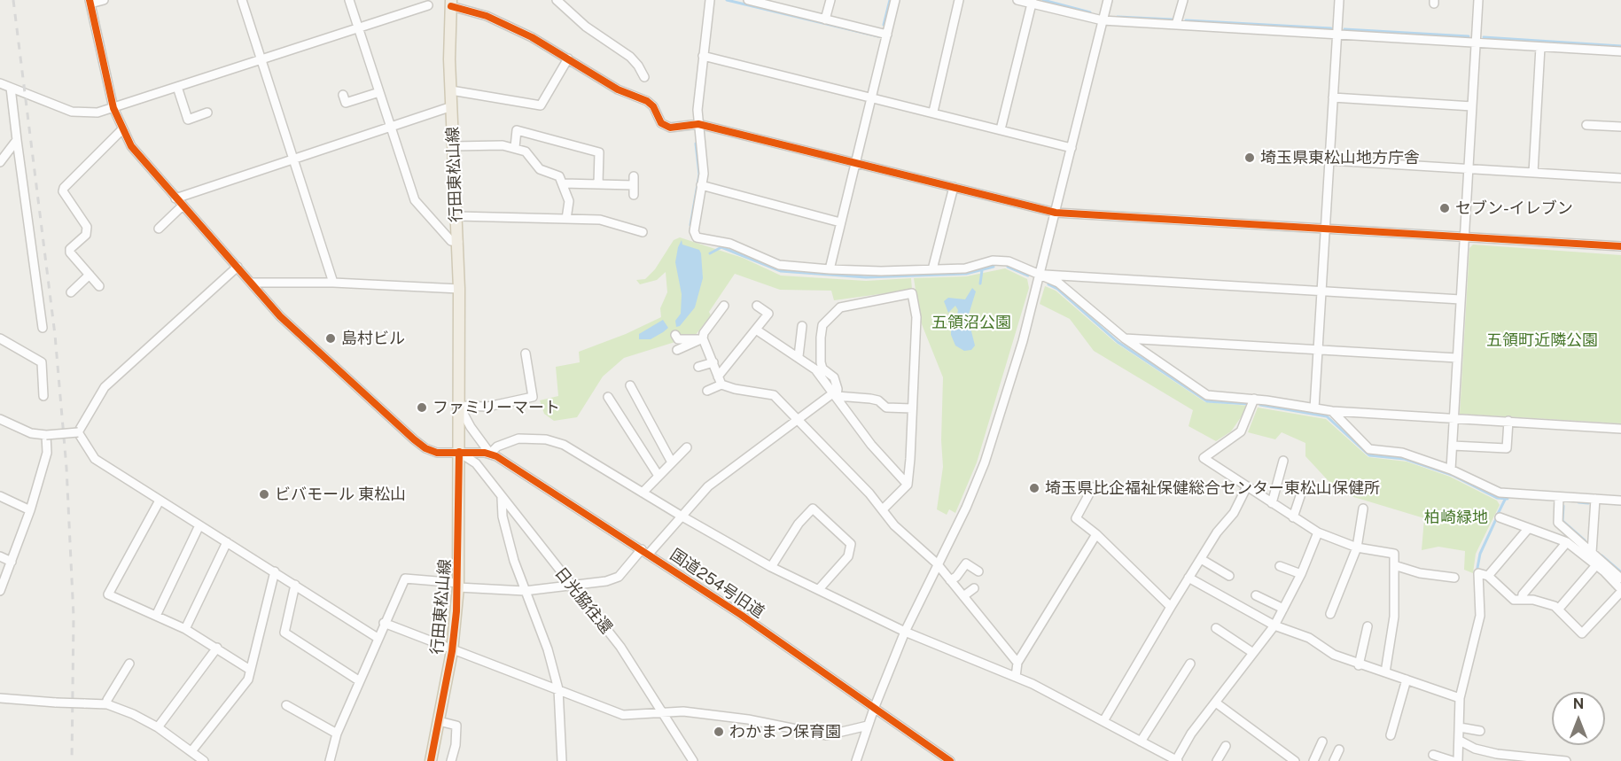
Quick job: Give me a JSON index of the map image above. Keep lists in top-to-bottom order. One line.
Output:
{"streets":{"main road":["行田東松山線"],"street":["国道254号旧道","日光脇往還"]},"crossings":[["行田東松山線","国道254号旧道"],["行田東松山線","日光脇往還"],["国道254号旧道","日光脇往還"]],"parks":["五領沼公園","五領町近隣公園","柏崎緑地"],"places":["埼玉県東松山地方庁舎","セブン-イレブン","島村ビル","ファミリーマート","埼玉県比企福祉保健総合センター東松山保健所","ビバモール 東松山","わかまつ保育園"],"north":"top"}
